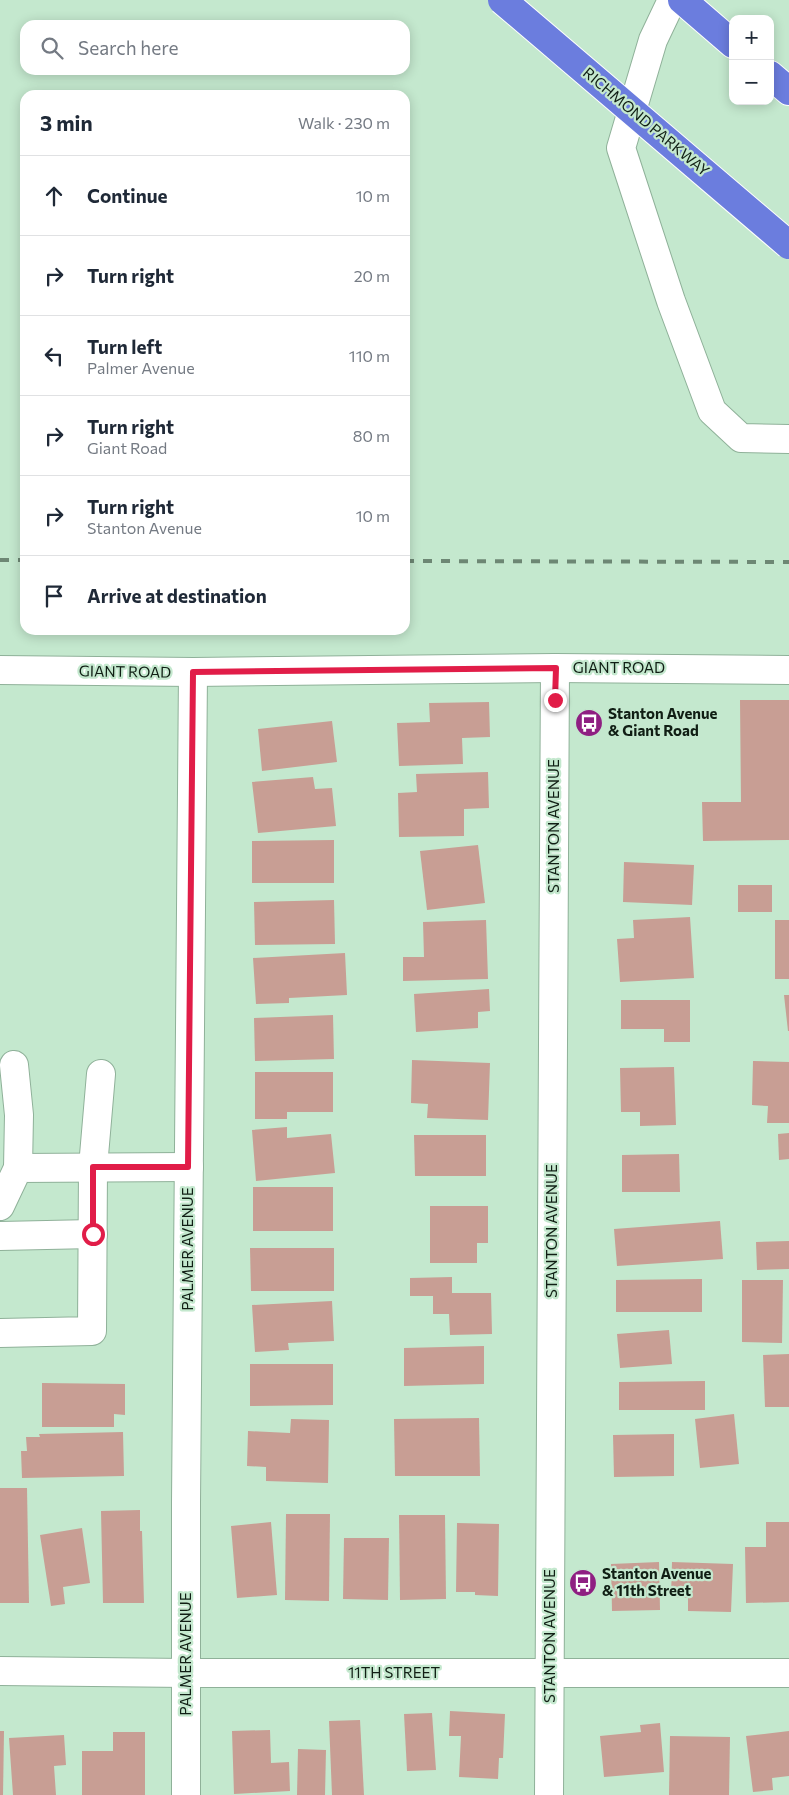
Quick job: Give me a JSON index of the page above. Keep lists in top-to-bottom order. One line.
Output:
{"streets":{"highway":["RICHMOND PARKWAY"],"street":["GIANT ROAD","STANTON AVENUE","PALMER AVENUE","11TH STREET"]},"crossings":[["GIANT ROAD","STANTON AVENUE"],["GIANT ROAD","PALMER AVENUE"],["STANTON AVENUE","11TH STREET"],["PALMER AVENUE","11TH STREET"]],"places":{"bus stop":["Stanton Avenue & Giant Road","Stanton Avenue & 11th Street"]},"page":{"map_buttons":["+","−"],"search":"Search here","heading":["3 min","Walk · 230 m"],"list":[["Continue","10 m"],["Turn right","20 m"],["Turn left","Palmer Avenue","110 m"],["Turn right","Giant Road","80 m"],["Turn right","Stanton Avenue","10 m"],"Arrive at destination"]}}
